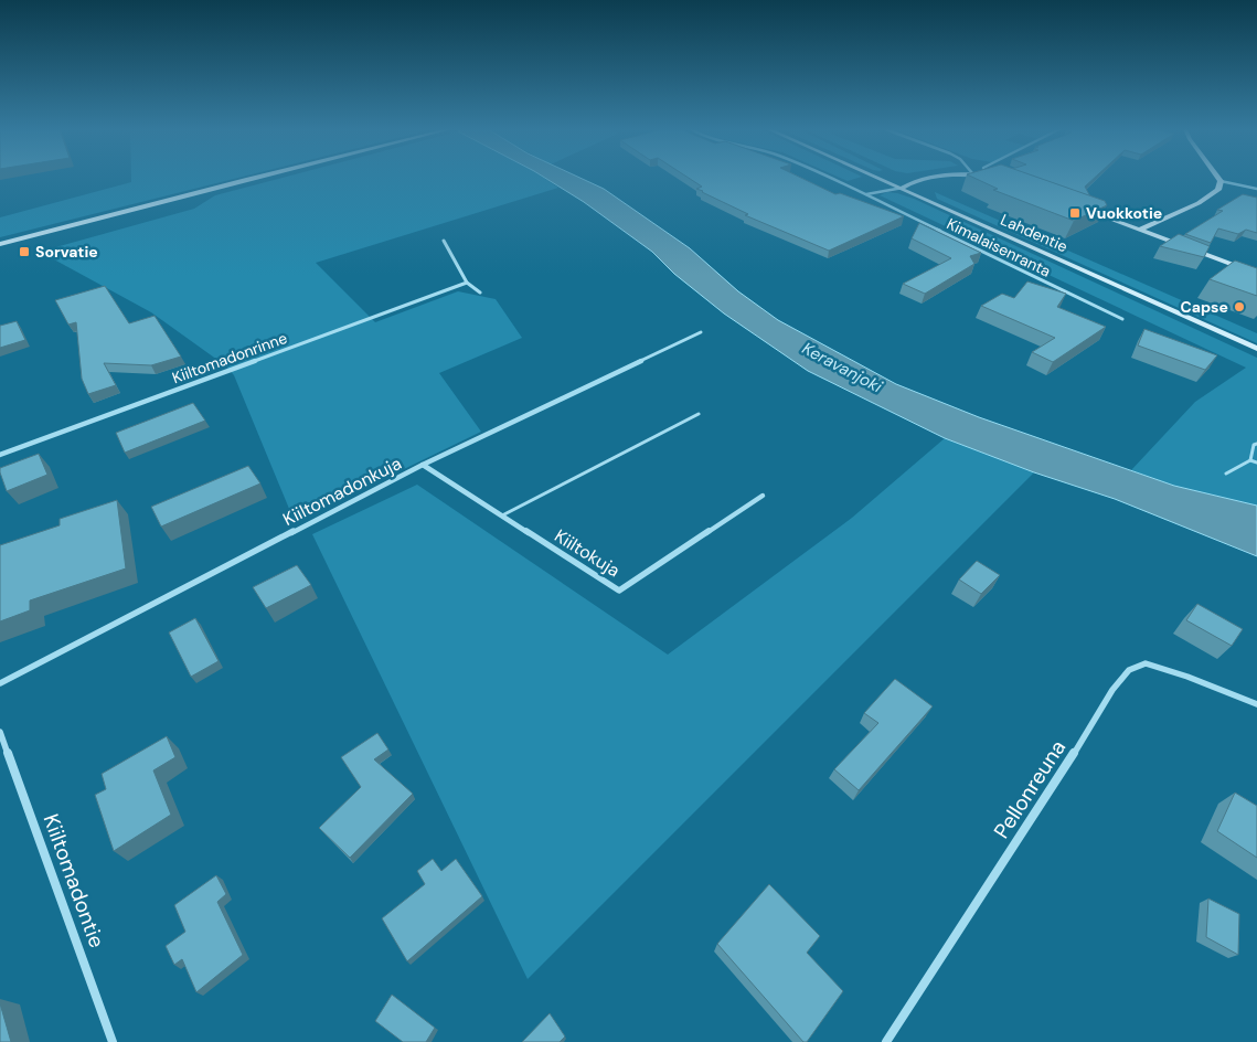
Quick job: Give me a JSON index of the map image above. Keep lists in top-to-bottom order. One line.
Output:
{"streets":{"main road":["Lahdentie"],"street":["Kimalaisenranta","Kiiltomadonrinne","Kiiltomadonkuja","Kiiltokuja","Pellonreuna","Kiiltomadontie"]},"crossings":[["Kiiltomadonkuja","Kiiltokuja"]],"water":["Keravanjoki"],"places":{"transit":["Vuokkotie","Sorvatie"],"other":["Capse"]}}
